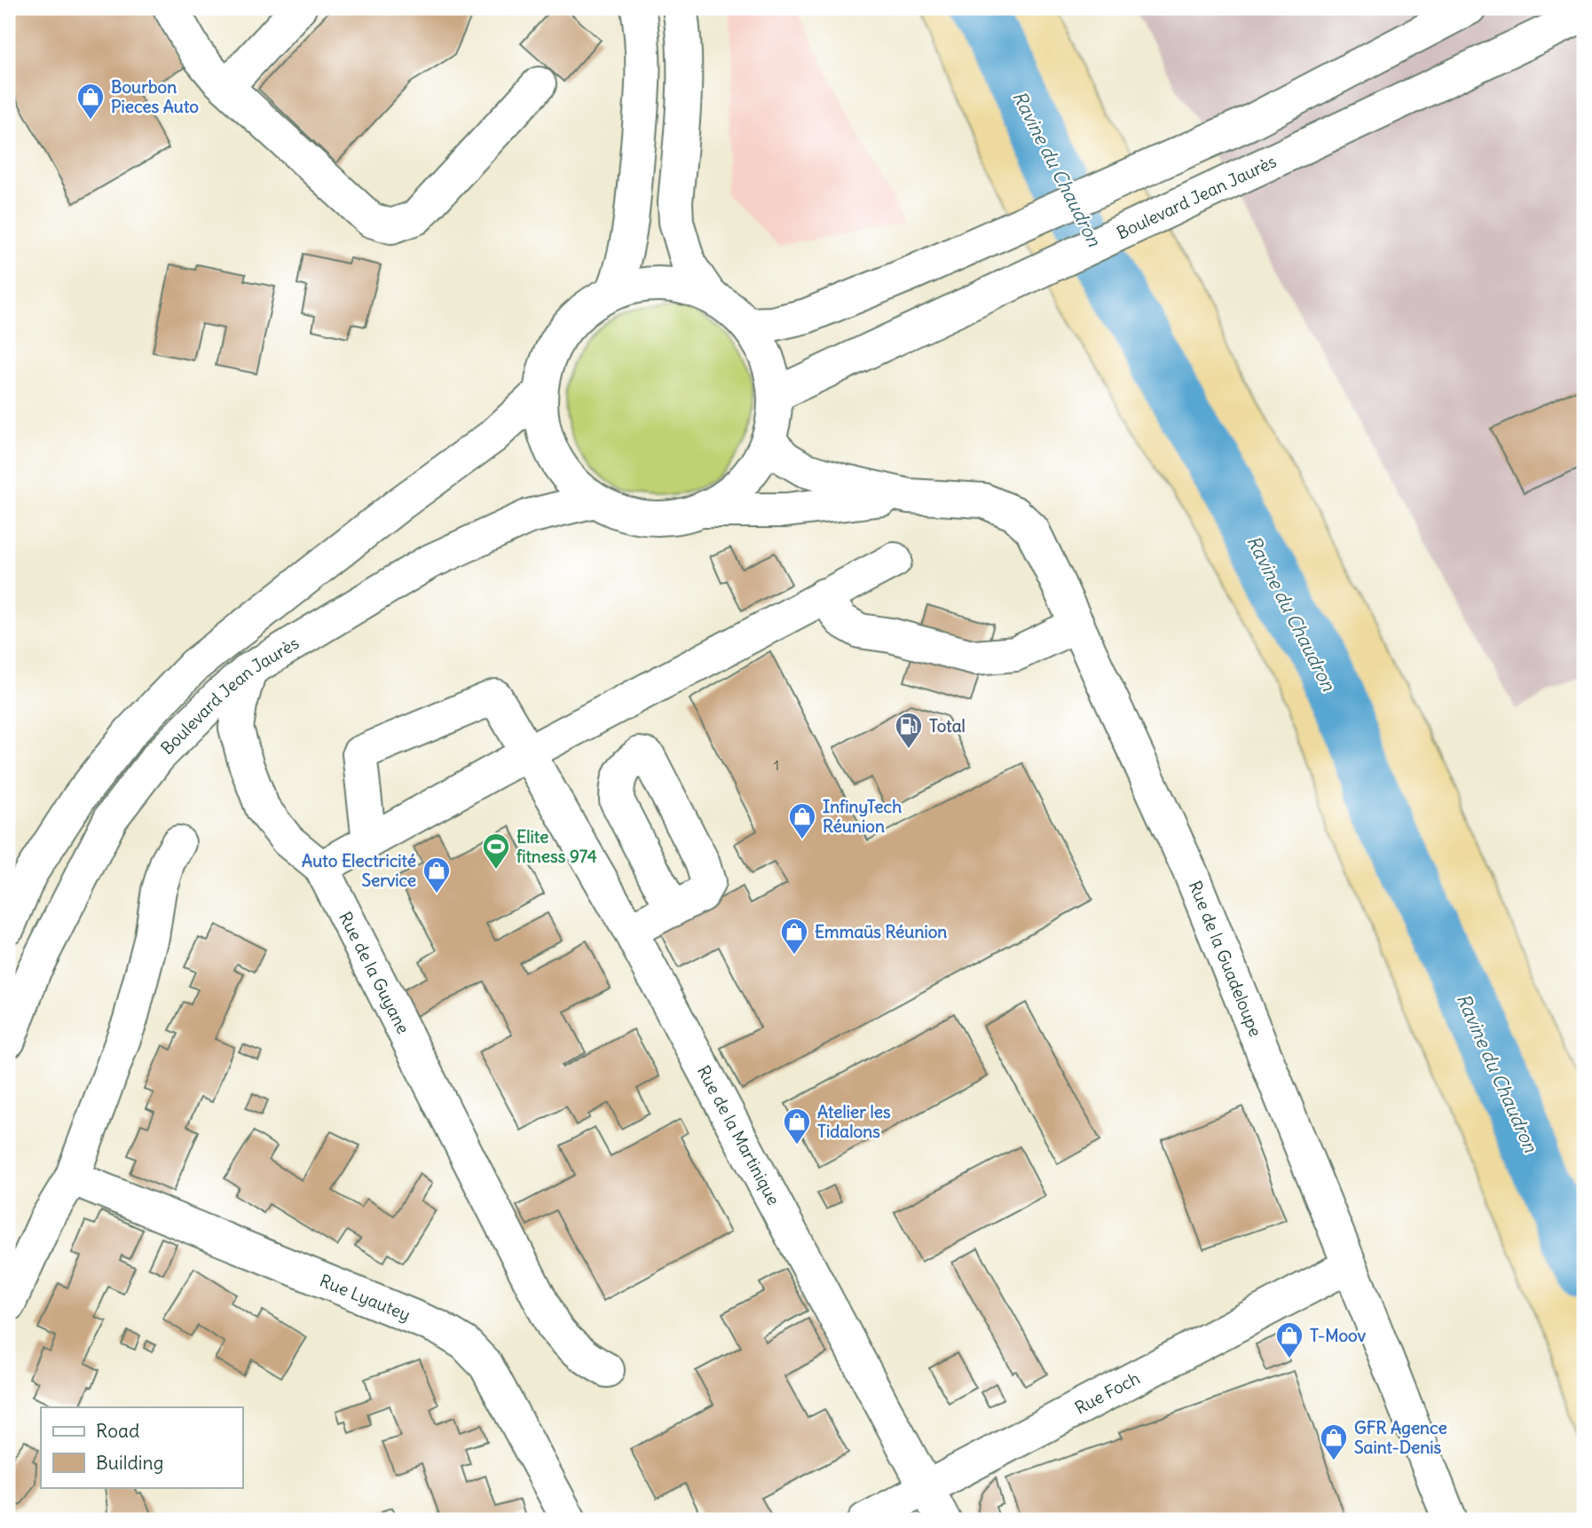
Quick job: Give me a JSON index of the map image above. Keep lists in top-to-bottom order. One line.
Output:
{"streets":{"street":["Boulevard Jean Jaurès","Rue de la Guadeloupe","Rue de la Guyane","Rue de la Martinique","Rue Lyautey","Rue Foch"]},"crossings":[["Rue de la Guadeloupe","Rue Foch"],["Rue de la Martinique","Rue Foch"]],"water":["Ravine du Chaudron"],"places":{"shop":["Bourbon Pieces Auto","InfinyTech Réunion","Auto Electricité Service","Emmaüs Réunion","Atelier les Tidalons","T-Moov","GFR Agence Saint-Denis"],"fuel station":["Total"],"sports":["Elite fitness 974"]},"house_numbers":["1"],"legend":["Road","Building"]}
